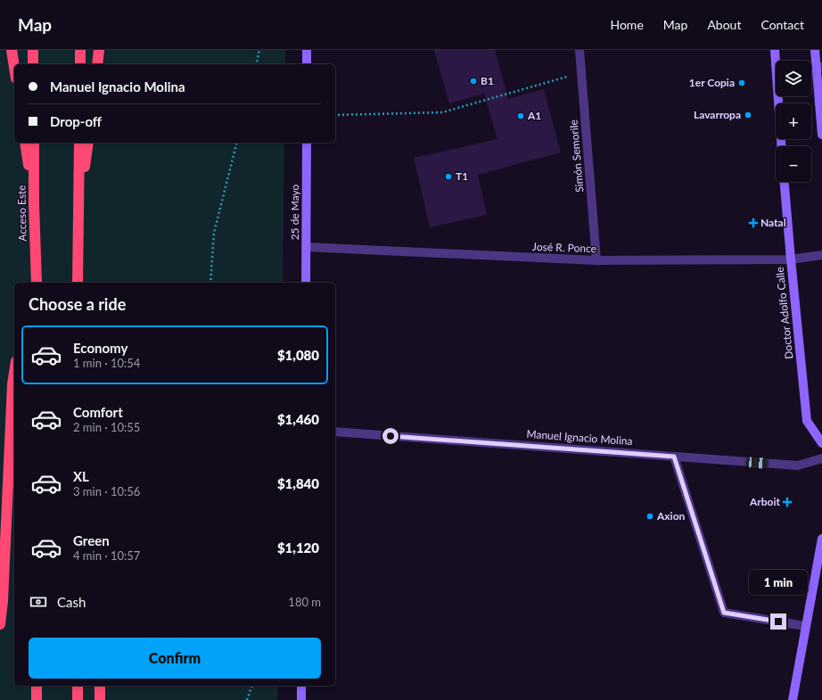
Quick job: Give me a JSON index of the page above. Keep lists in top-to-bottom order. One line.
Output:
{"streets":{"highway":["Acceso Este"],"main road":["25 de Mayo","Doctor Adolfo Calle"],"street":["Simón Semorile","José R. Ponce","Manuel Ignacio Molina"]},"crossings":[["Simón Semorile","José R. Ponce"],["25 de Mayo","José R. Ponce"],["José R. Ponce","Doctor Adolfo Calle"]],"places":{"other":["B1","1er Copia","Lavarropa","A1","T1","Axion"],"health":["Natal","Arboit"]},"page":{"header":"Map","nav":["Home","Map","About","Contact"],"map_buttons":["+","−"],"banner":["Manuel Ignacio Molina","Drop-off"],"heading":"Choose a ride","list":[{"name":"Economy","note":"1 min · 10:54","value":"$1,080"},{"name":"Comfort","note":"2 min · 10:55","value":"$1,460"},{"name":"XL","note":"3 min · 10:56","value":"$1,840"},{"name":"Green","note":"4 min · 10:57","value":"$1,120"}],"bubble":"1 min","pay":["Cash","180 m"],"buttons":"Confirm"}}
